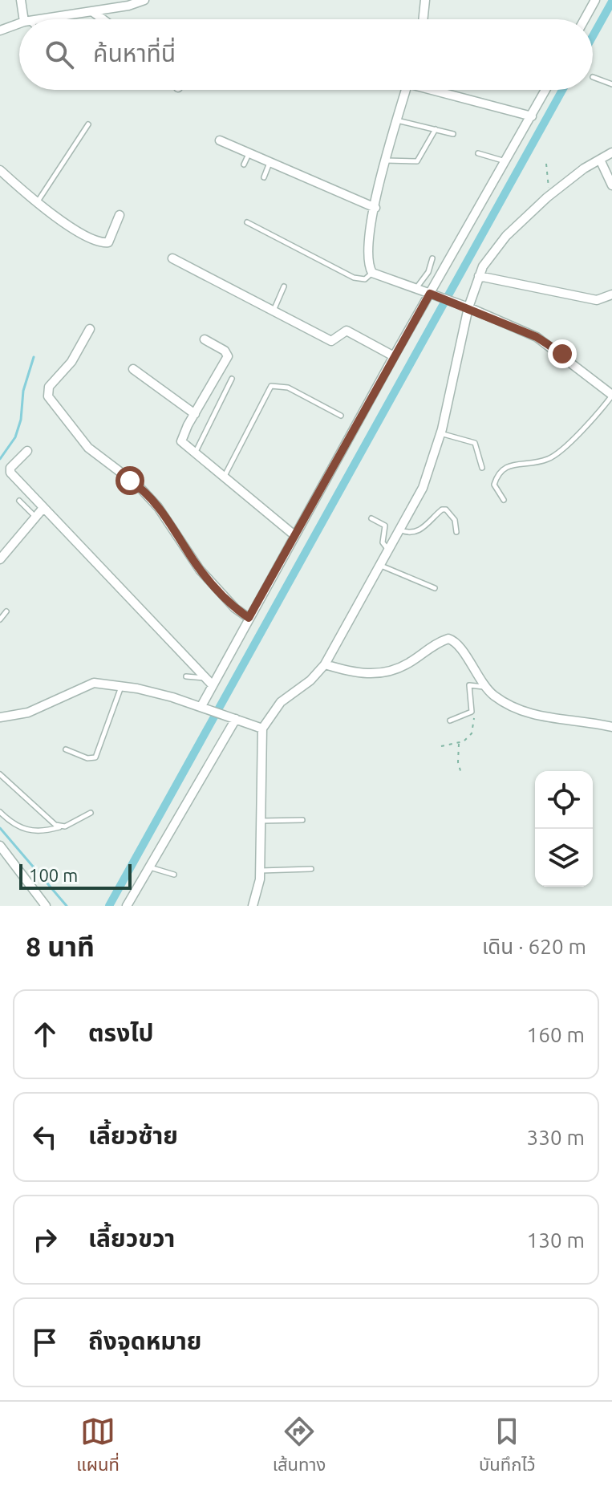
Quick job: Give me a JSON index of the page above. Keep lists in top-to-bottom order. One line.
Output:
{"scale_bar":"100 m","page":{"search":"ค้นหาที่นี่","scale":"100 m","heading":["8 นาที","เดิน · 620 m"],"list":[["ตรงไป","160 m"],["เลี้ยวซ้าย","330 m"],["เลี้ยวขวา","130 m"],"ถึงจุดหมาย"],"nav":["แผนที่","เส้นทาง","บันทึกไว้"]}}
